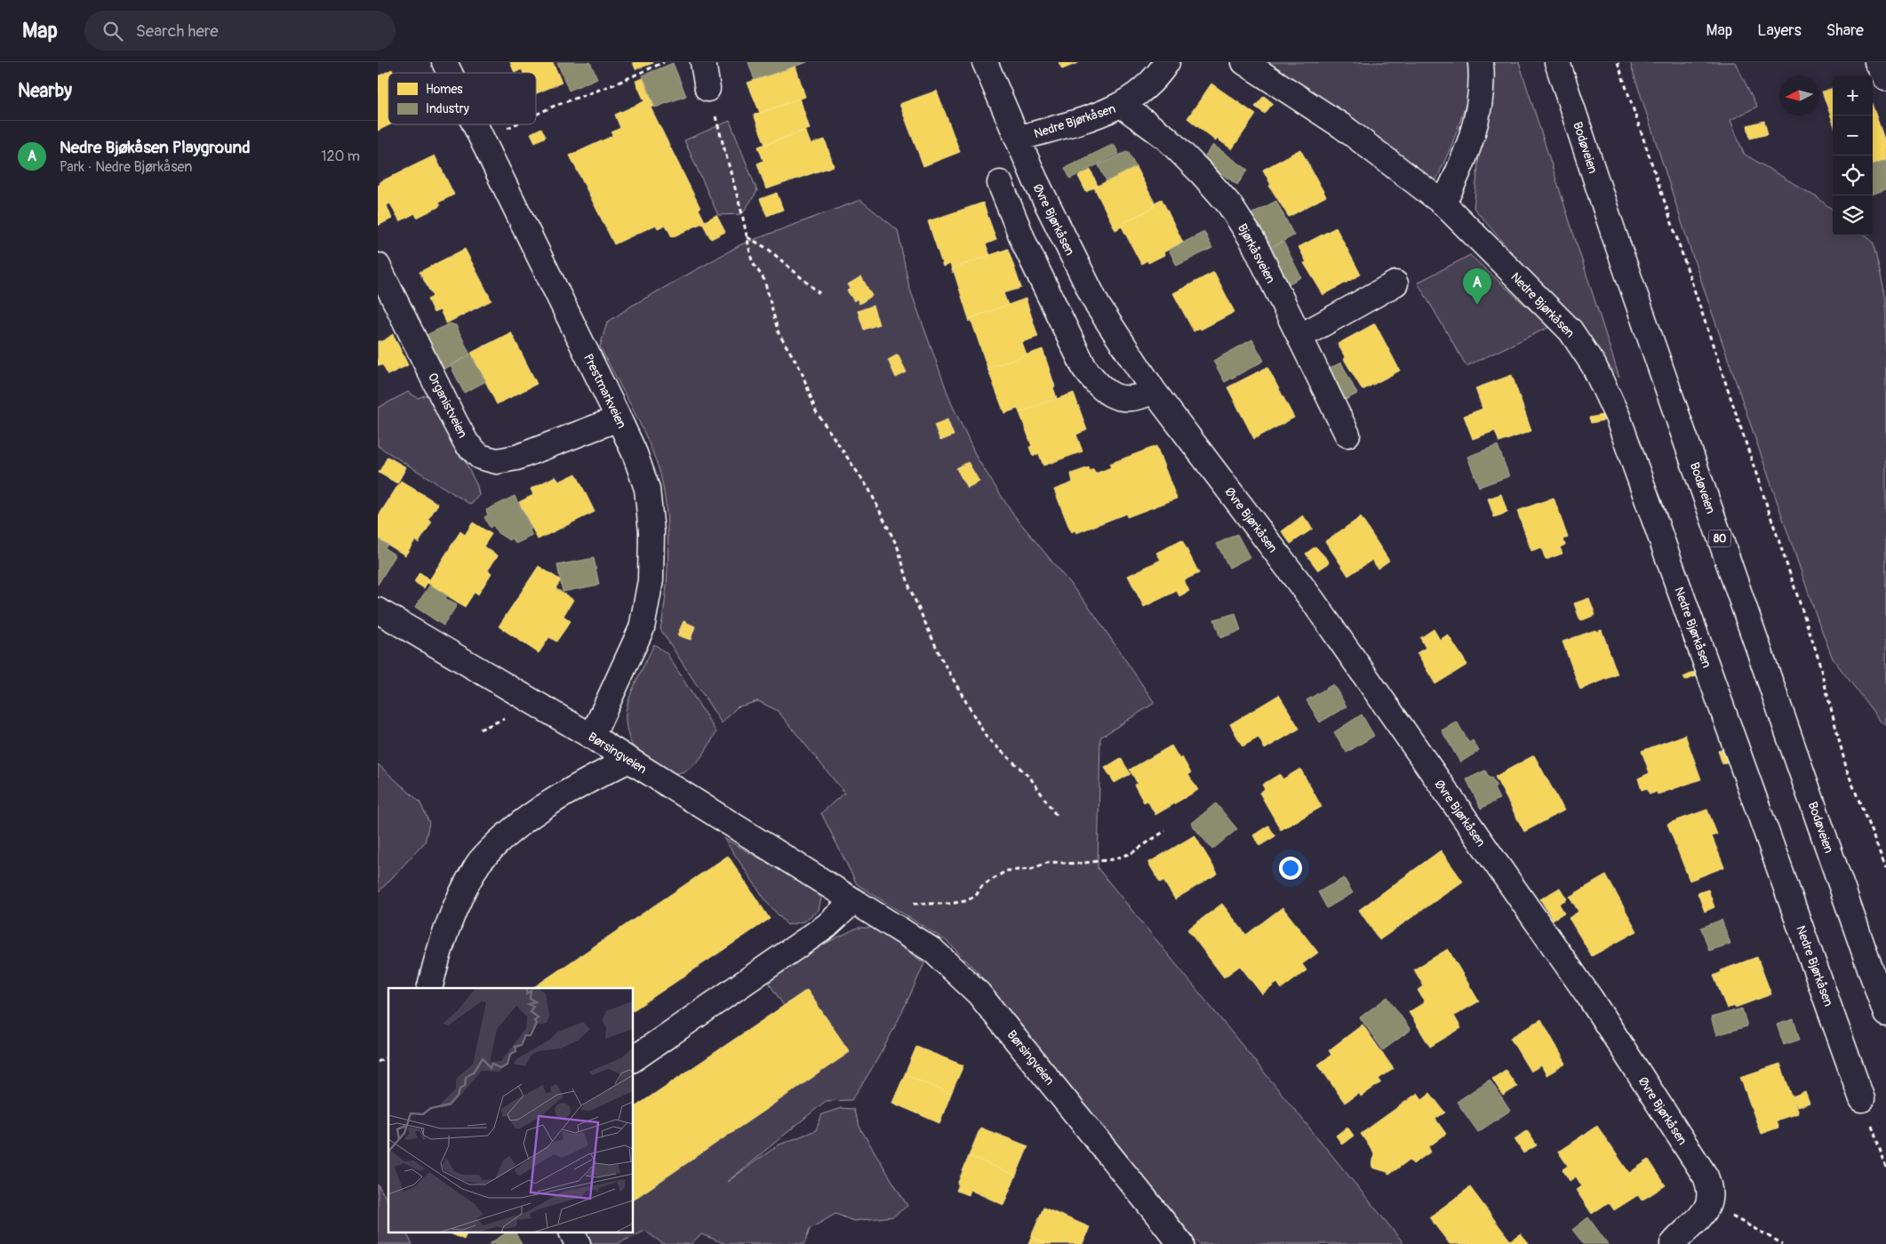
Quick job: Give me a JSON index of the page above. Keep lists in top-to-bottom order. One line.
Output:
{"streets":{"street":["Nedre Bjørkåsen","Bodøveien","Øvre Bjørkåsen","Bjørkåsveien","Prestmarkveien","Organistveien","80","Børsingveien"]},"crossings":[["Nedre Bjørkåsen","Øvre Bjørkåsen"],["Nedre Bjørkåsen","Bjørkåsveien"],["Prestmarkveien","Organistveien"],["Prestmarkveien","Børsingveien"]],"legend":["Homes","Industry"],"north":"left","page":{"header":"Map","search":"Search here","nav":["Map","Layers","Share"],"heading":"Nearby","map_buttons":["+","−"],"list":[{"mark":"A","name":"Nedre Bjøkåsen Playground","note":"Park · Nedre Bjørkåsen","value":"120 m"}],"pins":"A"}}
